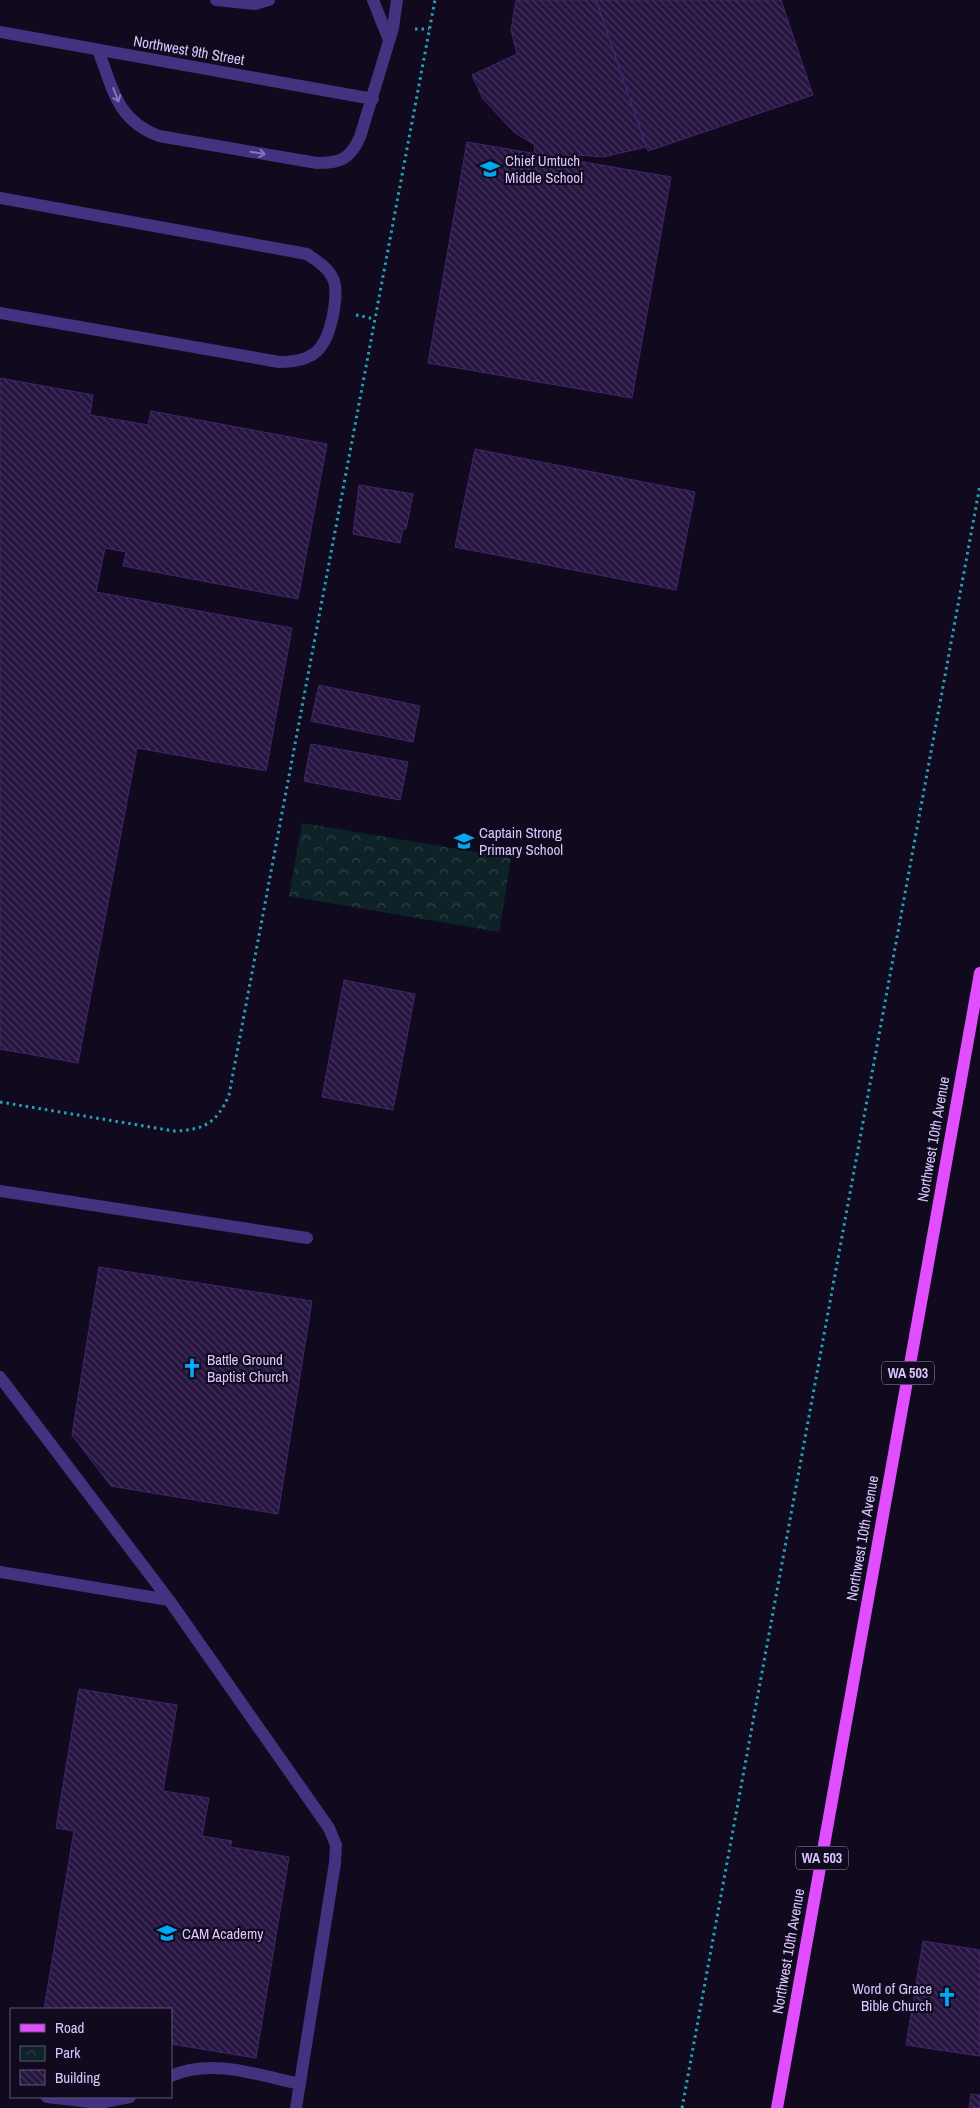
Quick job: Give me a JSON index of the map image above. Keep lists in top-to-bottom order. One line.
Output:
{"streets":{"main road":["Northwest 10th Avenue","WA 503"],"lane":["Northwest 9th Street"]},"places":{"school or university":["Chief Umtuch Middle School","Captain Strong Primary School","CAM Academy"],"church":["Battle Ground Baptist Church","Word of Grace Bible Church"]},"legend":["Road","Park","Building"]}
